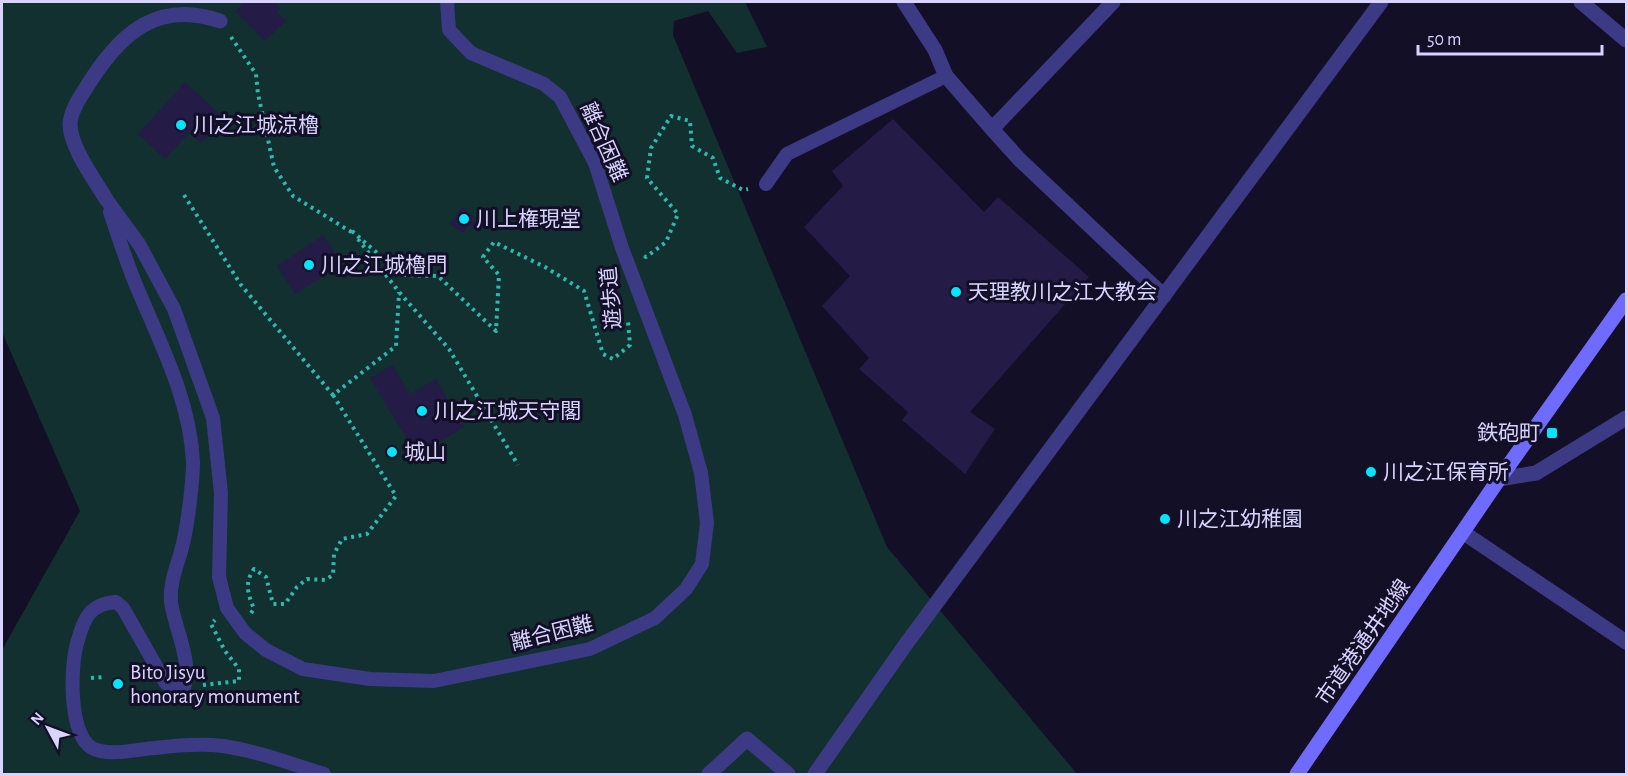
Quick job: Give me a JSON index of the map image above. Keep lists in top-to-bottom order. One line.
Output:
{"streets":{"street":["市道港通井地線"],"lane":["離合困難"],"path":["遊歩道"]},"crossings":[["離合困難","遊歩道"]],"places":{"other":["川之江城涼櫓","川上権現堂","川之江城櫓門","天理教川之江大教会","川之江城天守閣","城山","川之江保育所","川之江幼稚園","Bito Jisyu honorary monument"],"transit":["鉄砲町"]},"scale_bar":"50 m","north":"top left"}
